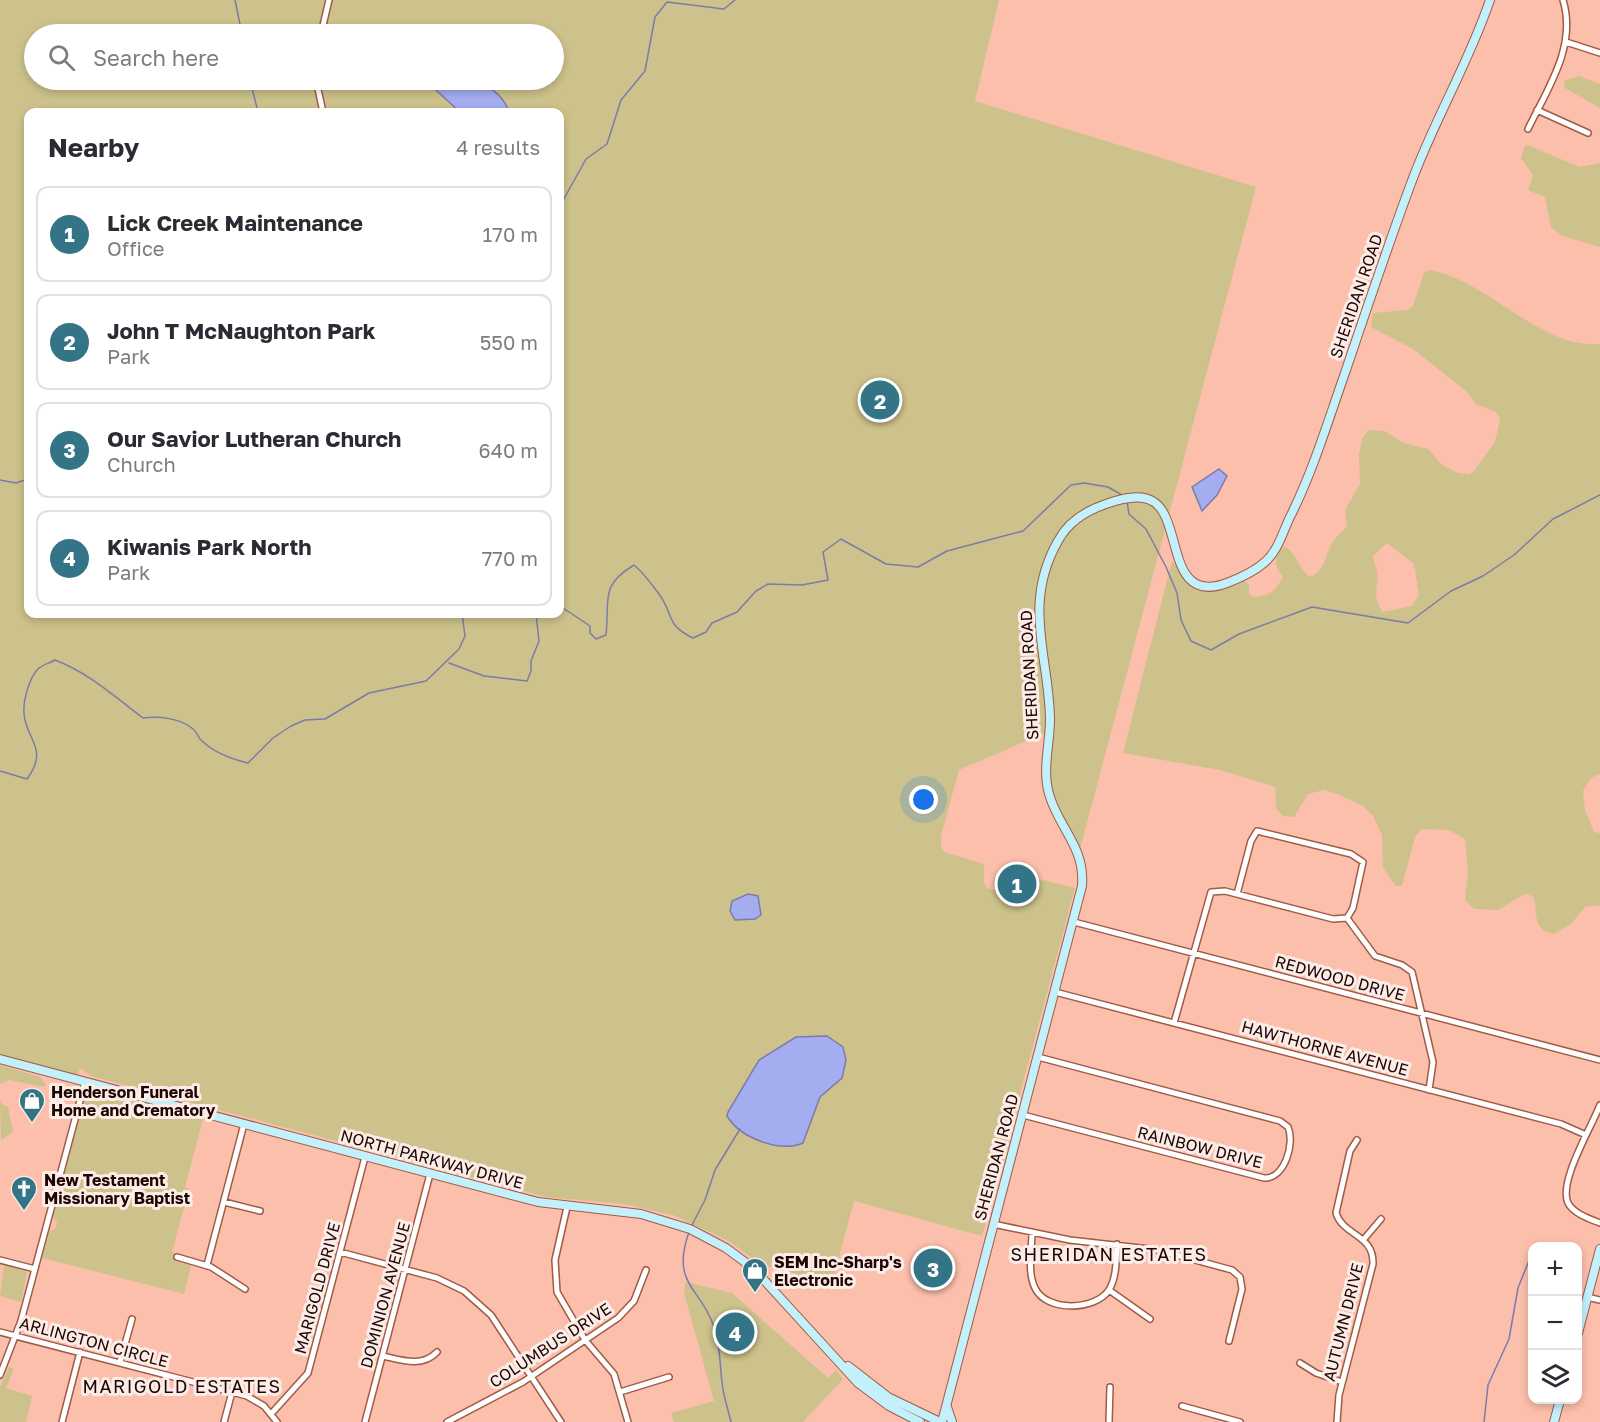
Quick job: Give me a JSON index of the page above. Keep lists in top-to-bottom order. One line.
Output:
{"streets":{"street":["SHERIDAN ROAD","REDWOOD DRIVE","HAWTHORNE AVENUE","RAINBOW DRIVE","NORTH PARKWAY DRIVE","MARIGOLD DRIVE","DOMINION AVENUE","AUTUMN DRIVE","ARLINGTON CIRCLE","COLUMBUS DRIVE"]},"crossings":[["SHERIDAN ROAD","REDWOOD DRIVE"],["SHERIDAN ROAD","HAWTHORNE AVENUE"],["SHERIDAN ROAD","RAINBOW DRIVE"],["SHERIDAN ROAD","NORTH PARKWAY DRIVE"],["NORTH PARKWAY DRIVE","MARIGOLD DRIVE"],["NORTH PARKWAY DRIVE","DOMINION AVENUE"],["MARIGOLD DRIVE","ARLINGTON CIRCLE"]],"districts":["SHERIDAN ESTATES","MARIGOLD ESTATES"],"places":{"shop":["Henderson Funeral Home and Crematory","SEM Inc-Sharp's Electronic"],"church":["New Testament Missionary Baptist"]},"page":{"search":"Search here","heading":["Nearby","4 results"],"list":[{"mark":"1","name":"Lick Creek Maintenance","note":"Office","value":"170 m"},{"mark":"2","name":"John T McNaughton Park","note":"Park","value":"550 m"},{"mark":"3","name":"Our Savior Lutheran Church","note":"Church","value":"640 m"},{"mark":"4","name":"Kiwanis Park North","note":"Park","value":"770 m"}],"pins":["2","1","3","4"],"map_buttons":["+","−"]}}
